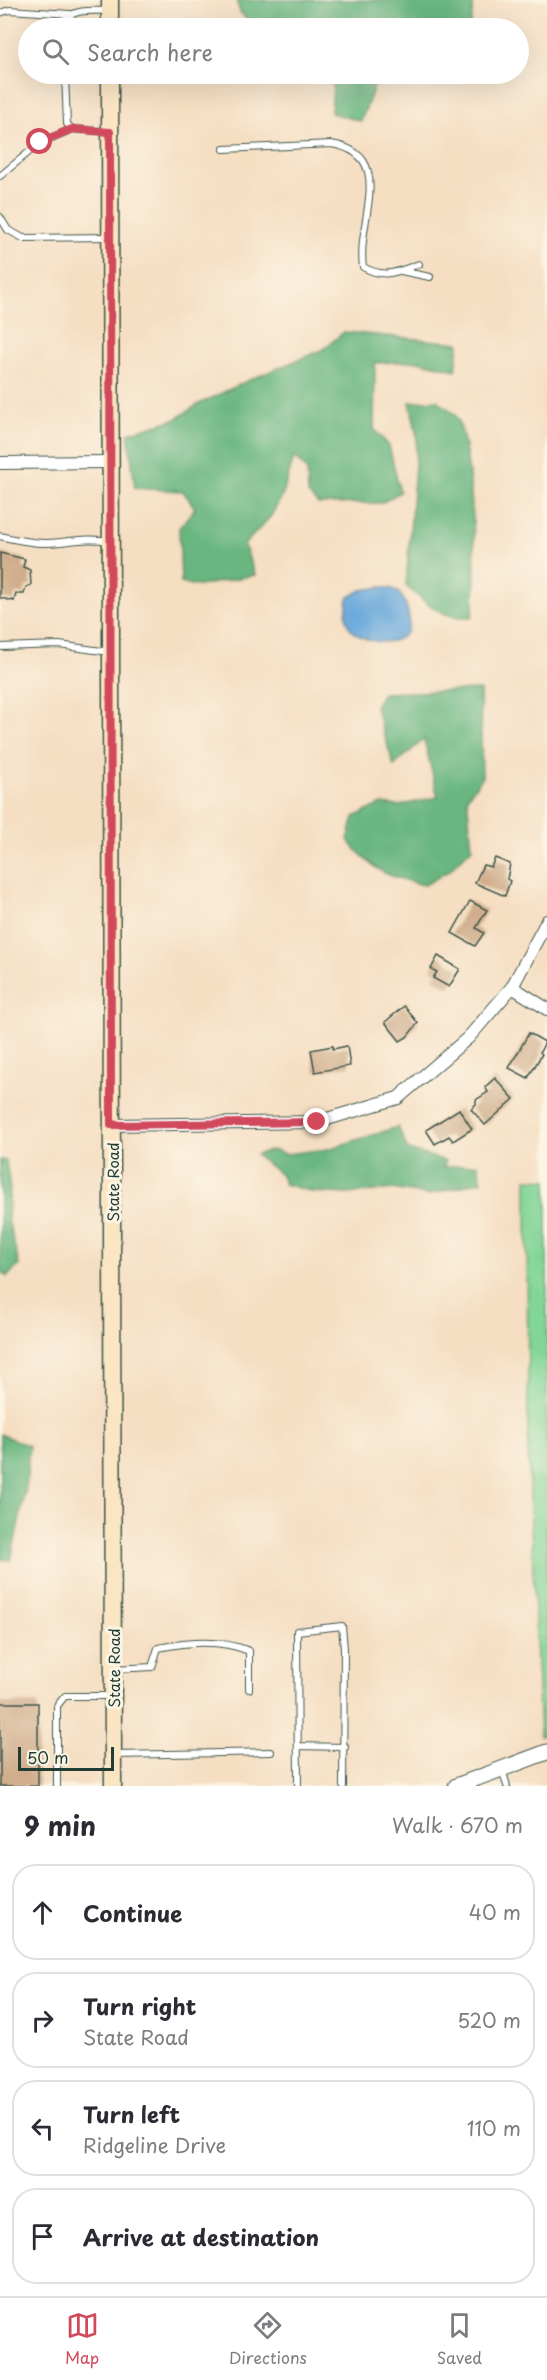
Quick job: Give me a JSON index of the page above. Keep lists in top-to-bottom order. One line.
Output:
{"streets":{"main road":["State Road"]},"scale_bar":"50 m","page":{"search":"Search here","scale":"50 m","heading":["9 min","Walk · 670 m"],"list":[["Continue","40 m"],["Turn right","State Road","520 m"],["Turn left","Ridgeline Drive","110 m"],"Arrive at destination"],"nav":["Map","Directions","Saved"]}}
